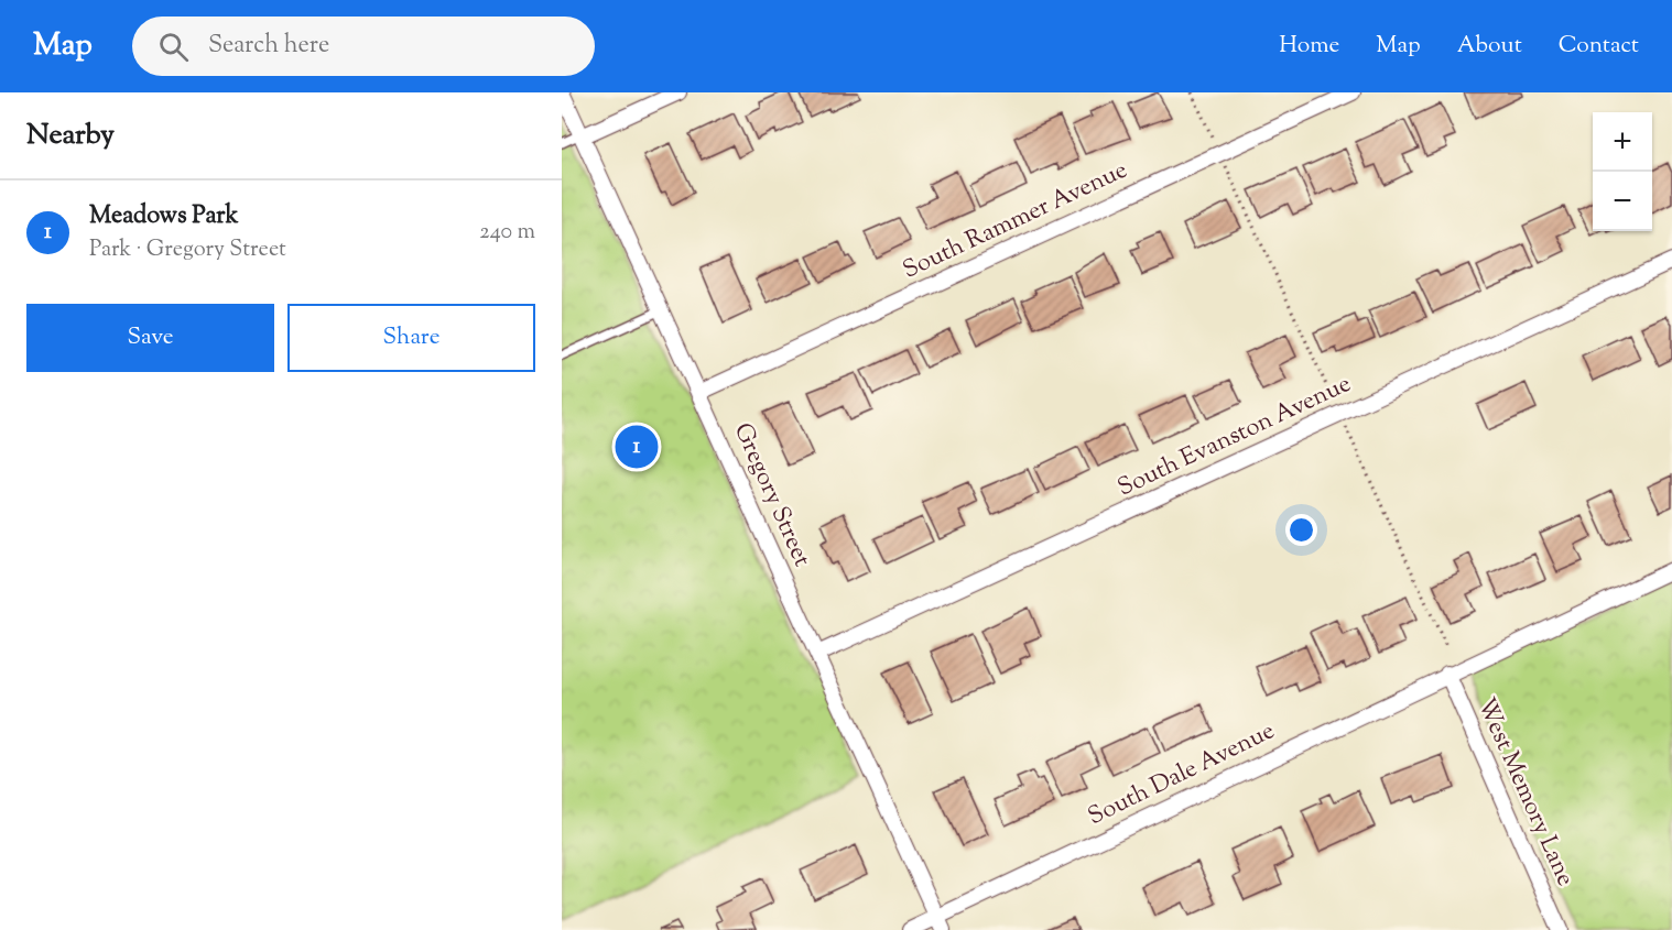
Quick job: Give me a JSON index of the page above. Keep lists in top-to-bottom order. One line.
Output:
{"streets":{"street":["South Rammer Avenue","South Evanston Avenue","Gregory Street","South Dale Avenue","West Memory Lane"]},"crossings":[["South Rammer Avenue","Gregory Street"],["South Evanston Avenue","Gregory Street"],["Gregory Street","South Dale Avenue"],["South Dale Avenue","West Memory Lane"]],"page":{"header":"Map","search":"Search here","nav":["Home","Map","About","Contact"],"heading":"Nearby","map_buttons":["+","−"],"list":[{"mark":"1","name":"Meadows Park","note":"Park · Gregory Street","value":"240 m"}],"buttons":["Save","Share"],"pins":"1"}}
